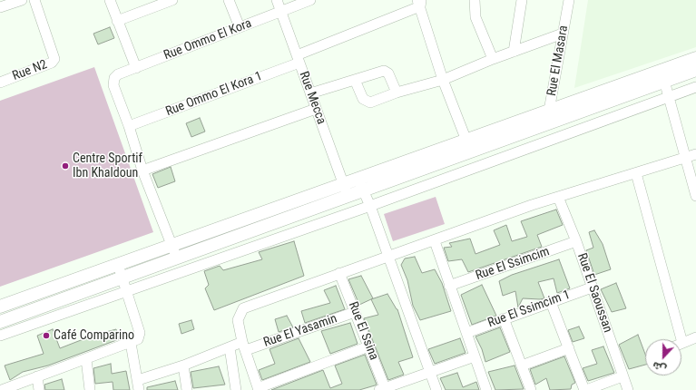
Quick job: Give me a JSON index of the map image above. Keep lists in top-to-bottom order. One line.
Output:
{"streets":{"street":["Rue Ommo El Kora","Rue El Masara","Rue N2","Rue Ommo El Kora 1","Rue Mecca","Rue El Ssimcim","Rue El Saoussan","Rue El Ssimcim 1","Rue El Yasamin","Rue El Ssina"]},"crossings":[["Rue Ommo El Kora","Rue Ommo El Kora 1"],["Rue Ommo El Kora","Rue Mecca"],["Rue Ommo El Kora 1","Rue Mecca"],["Rue El Ssimcim","Rue El Saoussan"],["Rue El Saoussan","Rue El Ssimcim 1"],["Rue El Yasamin","Rue El Ssina"]],"places":["Centre Sportif Ibn Khaldoun","Café Comparino"],"north":"bottom"}
